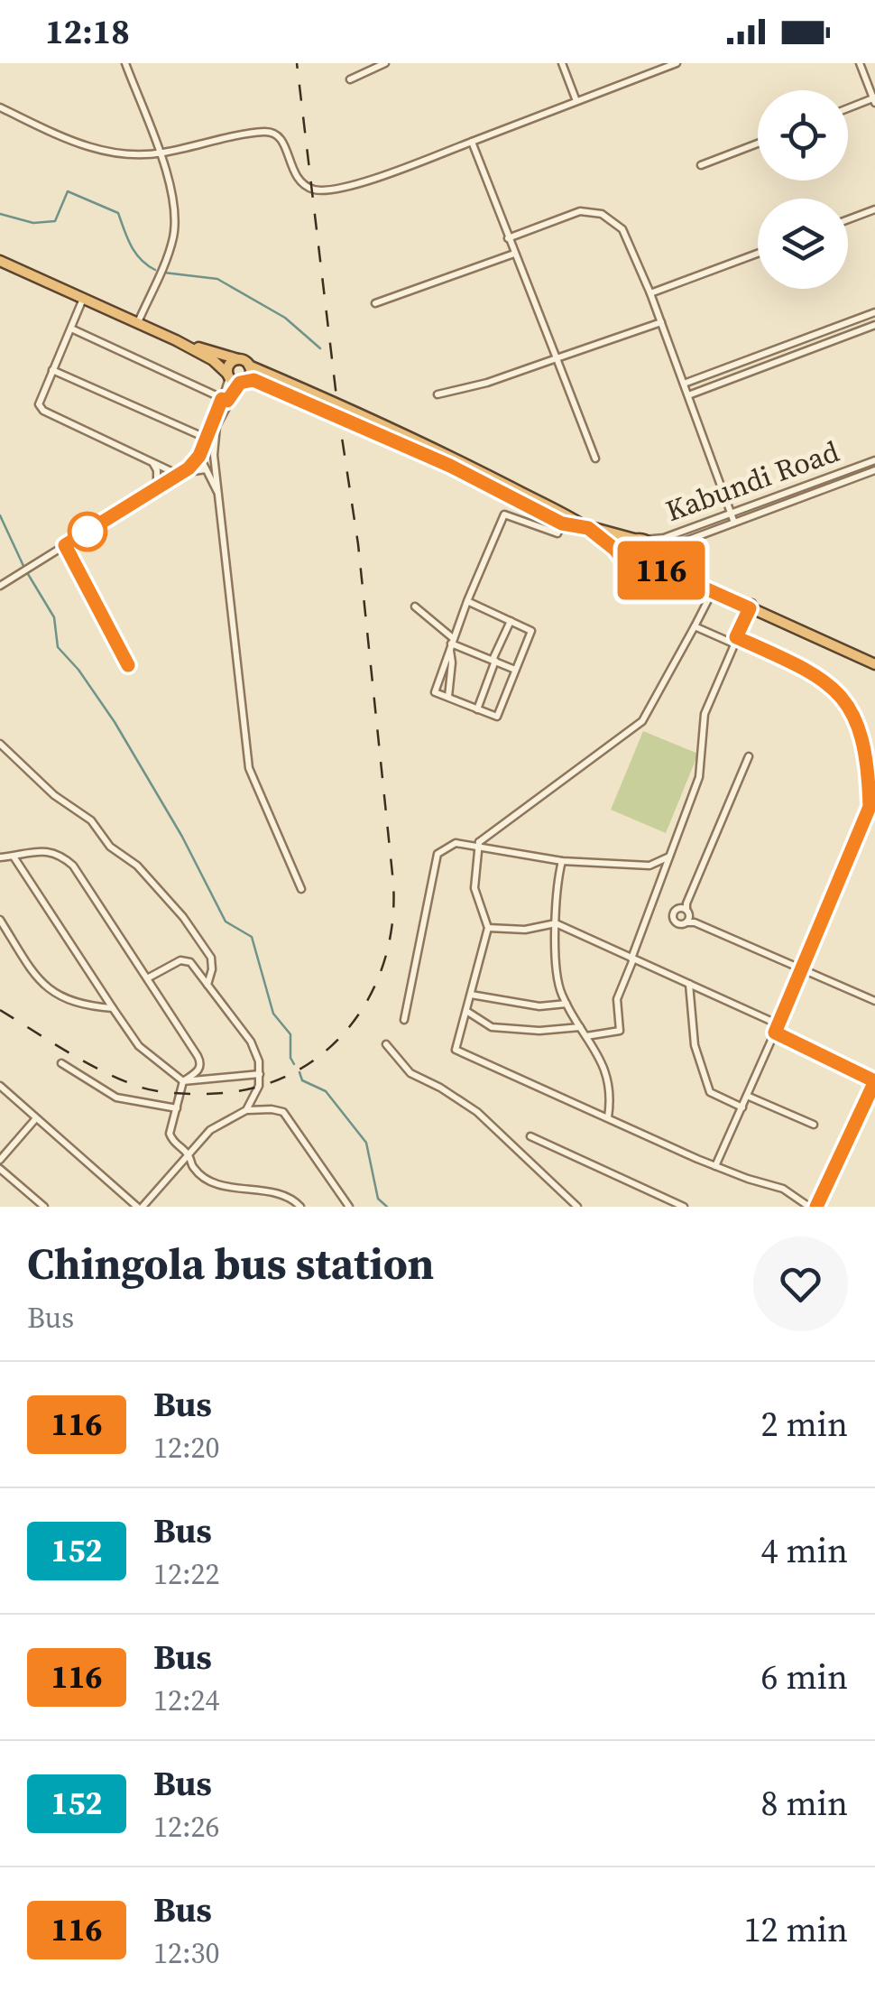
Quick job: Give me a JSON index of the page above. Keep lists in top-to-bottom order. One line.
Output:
{"streets":{"street":["Kabundi Road"]},"lines":["bus line 116"],"page":{"status":"12:18","on_map":"116","heading":["Chingola bus station","Bus"],"list":[{"mark":"116","name":"Bus","note":"12:20","value":"2 min"},{"mark":"152","name":"Bus","note":"12:22","value":"4 min"},{"mark":"116","name":"Bus","note":"12:24","value":"6 min"},{"mark":"152","name":"Bus","note":"12:26","value":"8 min"},{"mark":"116","name":"Bus","note":"12:30","value":"12 min"}]}}
